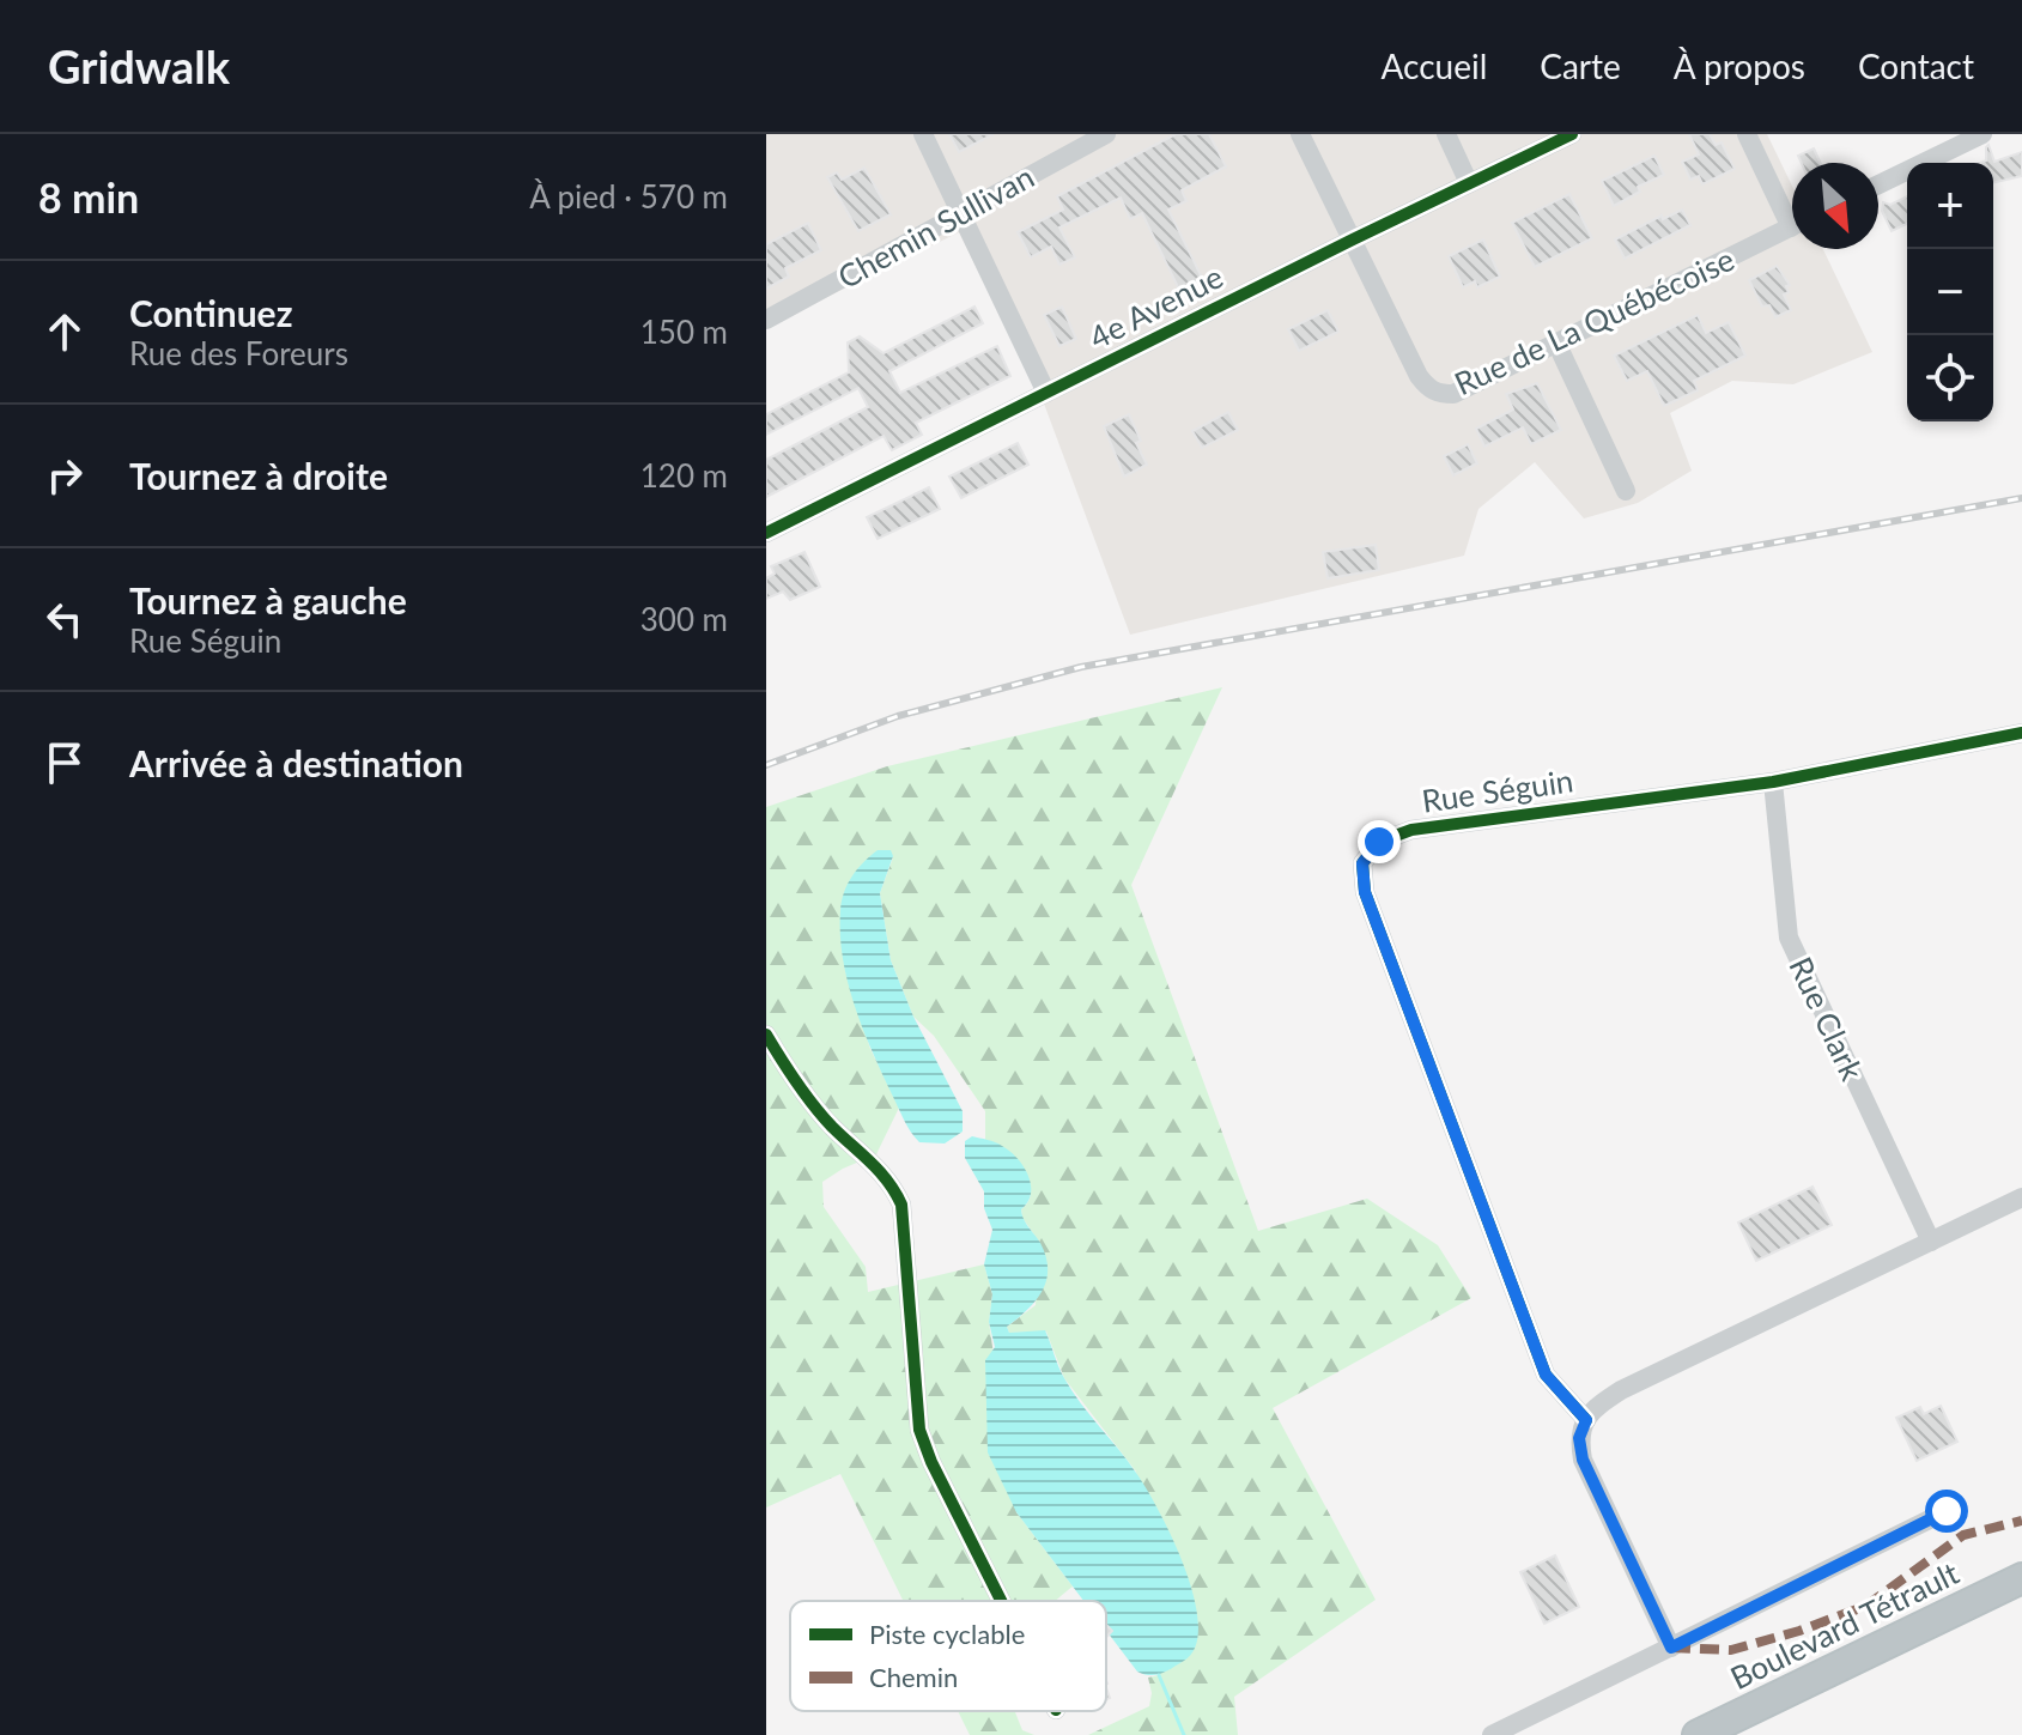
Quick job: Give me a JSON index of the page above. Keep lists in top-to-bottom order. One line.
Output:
{"streets":{"highway":["Boulevard Tétrault"],"street":["Chemin Sullivan","4e Avenue","Rue de La Québécoise","Rue Séguin","Rue Clark"]},"crossings":[["4e Avenue","Rue de La Québécoise"],["Rue Séguin","Rue Clark"]],"legend":["Piste cyclable","Chemin"],"north":"bottom right","page":{"header":"Gridwalk","nav":["Accueil","Carte","À propos","Contact"],"heading":["8 min","À pied · 570 m"],"map_buttons":["+","−"],"list":[["Continuez","Rue des Foreurs","150 m"],["Tournez à droite","120 m"],["Tournez à gauche","Rue Séguin","300 m"],"Arrivée à destination"]}}
